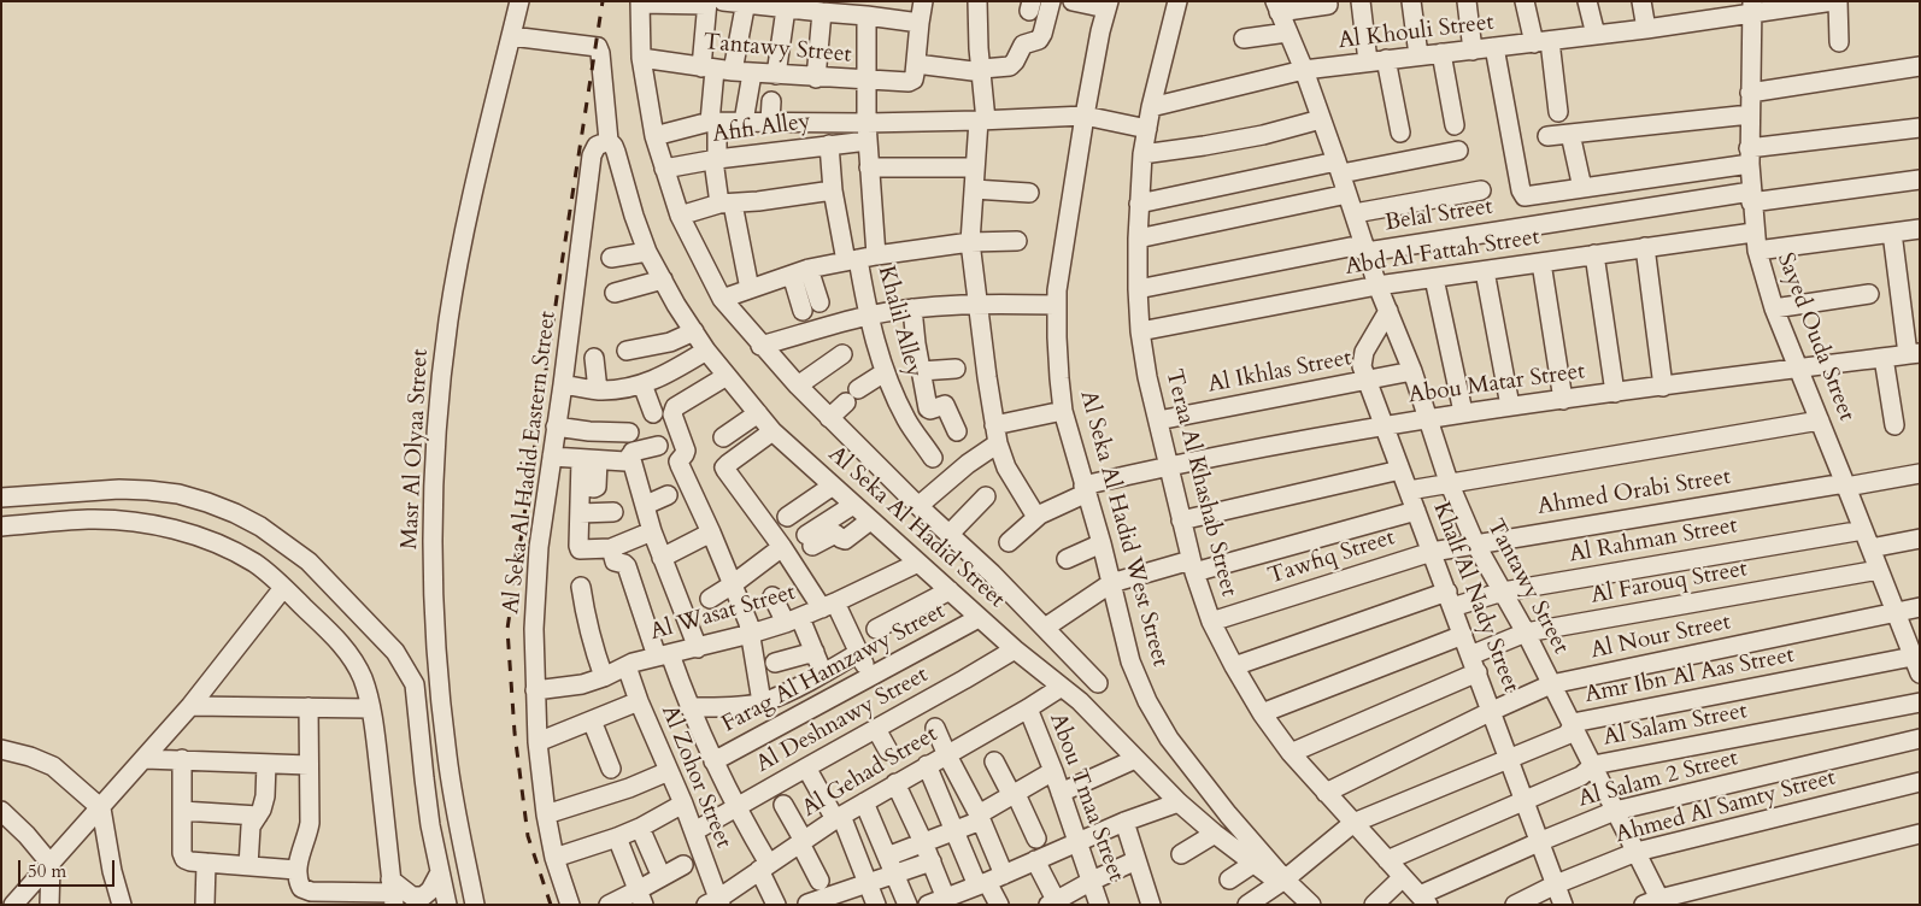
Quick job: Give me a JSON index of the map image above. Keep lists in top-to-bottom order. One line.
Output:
{"streets":{"street":["Al Khouli Street","Tantawy Street","Afifi Alley","Belal Street","Abd Al Fattah Street","Khalil Alley","Sayed Ouda Street","Al Ikhlas Street","Abou Matar Street","Masr Al Olyaa Street","Al Seka Al Hadid Eastern Street","Teraa Al Khashab Street","Ahmed Orabi Street","Al Seka Al Hadid Street","Al Seka Al Hadid West Street","Al Rahman Street","Tawfiq Street","Al Farouq Street","Khalf Al Nady Street","Al Wasat Street","Al Nour Street","Farag Al Hamzawy Street","Amr Ibn Al Aas Street","Al Deshnawy Street","Al Salam Street","Al Gehad Street","Al Zohor Street","Al Salam 2 Street","Abou Tmaa Street","Ahmed Al Samty Street"]},"crossings":[["Al Khouli Street","Sayed Ouda Street"],["Al Khouli Street","Teraa Al Khashab Street"],["Tantawy Street","Abd Al Fattah Street"],["Tantawy Street","Al Ikhlas Street"],["Tantawy Street","Abou Matar Street"],["Tantawy Street","Ahmed Orabi Street"],["Tantawy Street","Al Seka Al Hadid Street"],["Tantawy Street","Al Rahman Street"],["Tantawy Street","Al Farouq Street"],["Tantawy Street","Khalf Al Nady Street"],["Tantawy Street","Al Nour Street"],["Tantawy Street","Amr Ibn Al Aas Street"],["Tantawy Street","Al Salam Street"],["Tantawy Street","Al Salam 2 Street"],["Tantawy Street","Ahmed Al Samty Street"],["Afifi Alley","Khalil Alley"],["Afifi Alley","Al Seka Al Hadid Street"],["Belal Street","Sayed Ouda Street"],["Belal Street","Teraa Al Khashab Street"],["Abd Al Fattah Street","Sayed Ouda Street"],["Abd Al Fattah Street","Teraa Al Khashab Street"],["Sayed Ouda Street","Abou Matar Street"],["Sayed Ouda Street","Ahmed Orabi Street"],["Sayed Ouda Street","Al Rahman Street"],["Sayed Ouda Street","Al Farouq Street"],["Sayed Ouda Street","Al Nour Street"],["Sayed Ouda Street","Amr Ibn Al Aas Street"],["Al Ikhlas Street","Teraa Al Khashab Street"],["Al Ikhlas Street","Khalf Al Nady Street"],["Abou Matar Street","Teraa Al Khashab Street"],["Abou Matar Street","Al Seka Al Hadid West Street"],["Abou Matar Street","Khalf Al Nady Street"],["Masr Al Olyaa Street","Al Seka Al Hadid Street"],["Al Seka Al Hadid Eastern Street","Al Seka Al Hadid Street"],["Al Seka Al Hadid Eastern Street","Al Wasat Street"],["Teraa Al Khashab Street","Al Rahman Street"],["Teraa Al Khashab Street","Tawfiq Street"],["Teraa Al Khashab Street","Al Farouq Street"],["Teraa Al Khashab Street","Al Nour Street"],["Teraa Al Khashab Street","Amr Ibn Al Aas Street"],["Teraa Al Khashab Street","Al Salam Street"],["Teraa Al Khashab Street","Al Salam 2 Street"],["Ahmed Orabi Street","Tawfiq Street"],["Ahmed Orabi Street","Khalf Al Nady Street"],["Al Seka Al Hadid Street","Al Seka Al Hadid West Street"],["Al Seka Al Hadid Street","Al Wasat Street"],["Al Seka Al Hadid Street","Farag Al Hamzawy Street"],["Al Seka Al Hadid Street","Amr Ibn Al Aas Street"],["Al Seka Al Hadid Street","Al Deshnawy Street"],["Al Seka Al Hadid Street","Al Gehad Street"],["Al Seka Al Hadid West Street","Amr Ibn Al Aas Street"],["Al Rahman Street","Khalf Al Nady Street"],["Tawfiq Street","Khalf Al Nady Street"],["Al Farouq Street","Khalf Al Nady Street"],["Khalf Al Nady Street","Al Nour Street"],["Khalf Al Nady Street","Amr Ibn Al Aas Street"],["Khalf Al Nady Street","Al Salam Street"],["Khalf Al Nady Street","Al Salam 2 Street"],["Khalf Al Nady Street","Ahmed Al Samty Street"],["Al Wasat Street","Al Zohor Street"],["Al Deshnawy Street","Al Zohor Street"],["Al Gehad Street","Al Zohor Street"],["Al Gehad Street","Abou Tmaa Street"]],"scale_bar":"50 m"}
